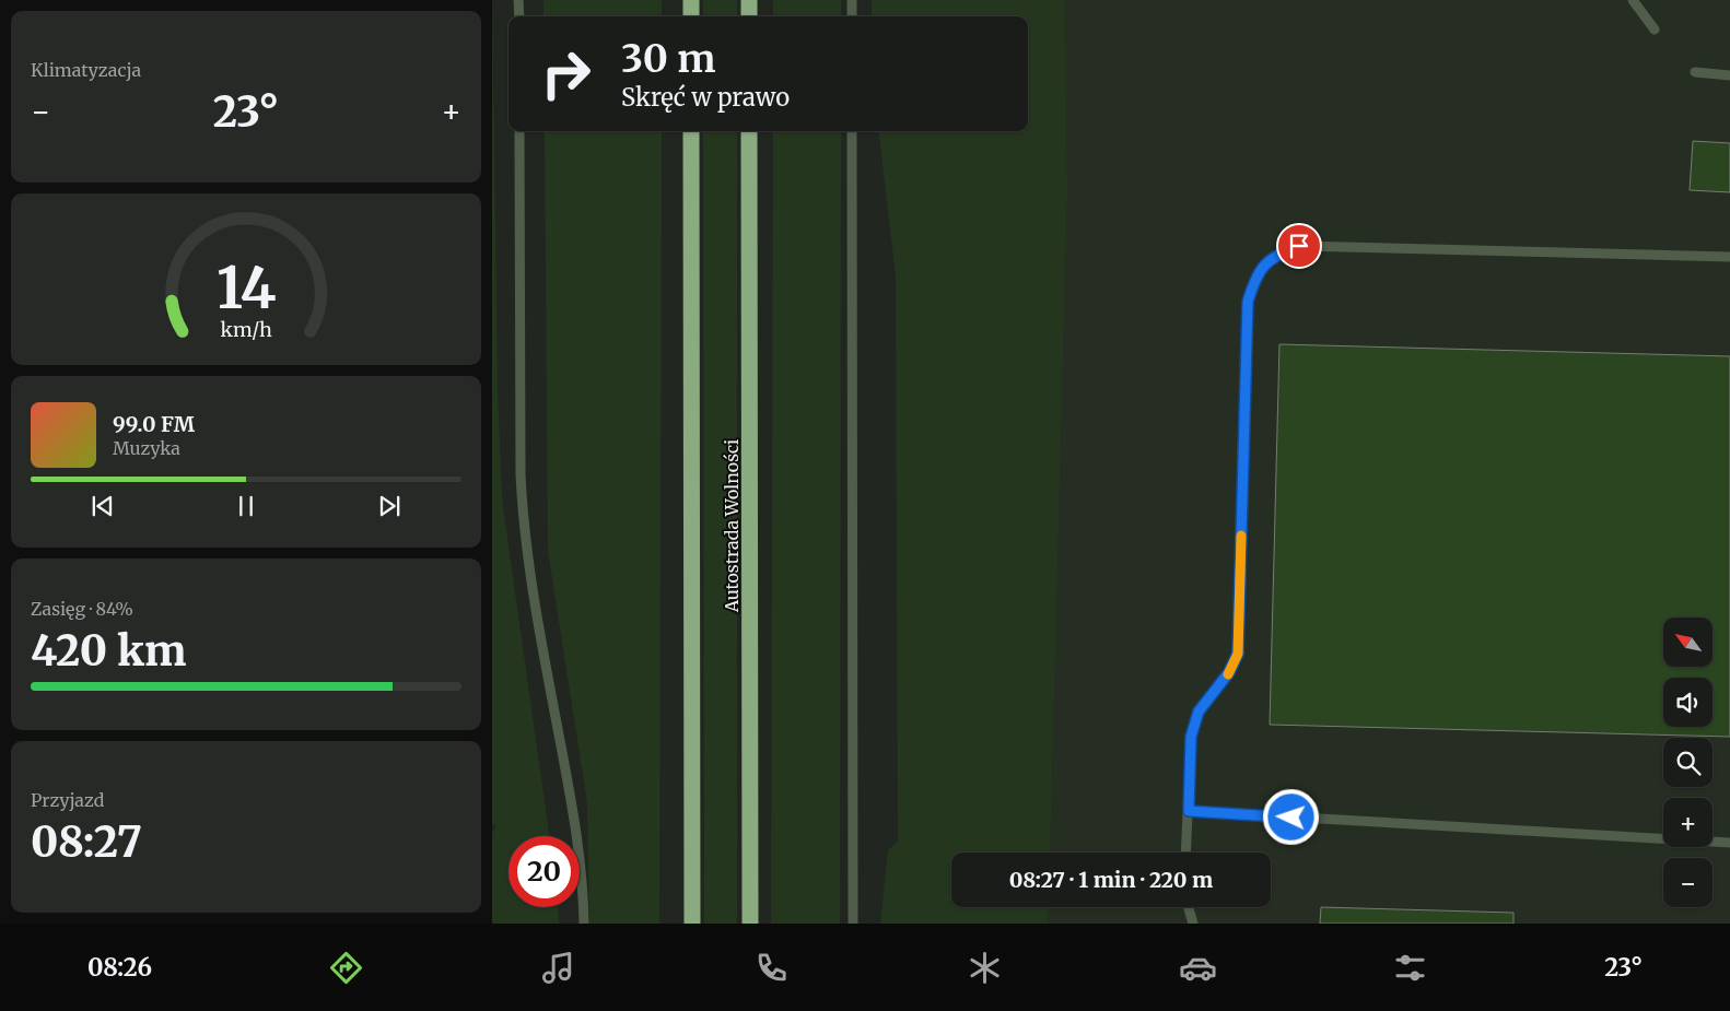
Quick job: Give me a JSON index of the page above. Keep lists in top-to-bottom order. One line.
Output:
{"streets":{"highway":["Autostrada Wolności"]},"north":"top left","page":{"tile":["Klimatyzacja",["Zasięg · 84%","420 km"],["Przyjazd","08:27"]],"turn":["30 m","Skręć w prawo"],"heat":["−","23°","+"],"song":["99.0 FM","Muzyka"],"map_buttons":["+","−"],"limit":"20","trip":"08:27 · 1 min · 220 m","tabs":["08:26","23°"],"gauge":["14","km/h"]}}
